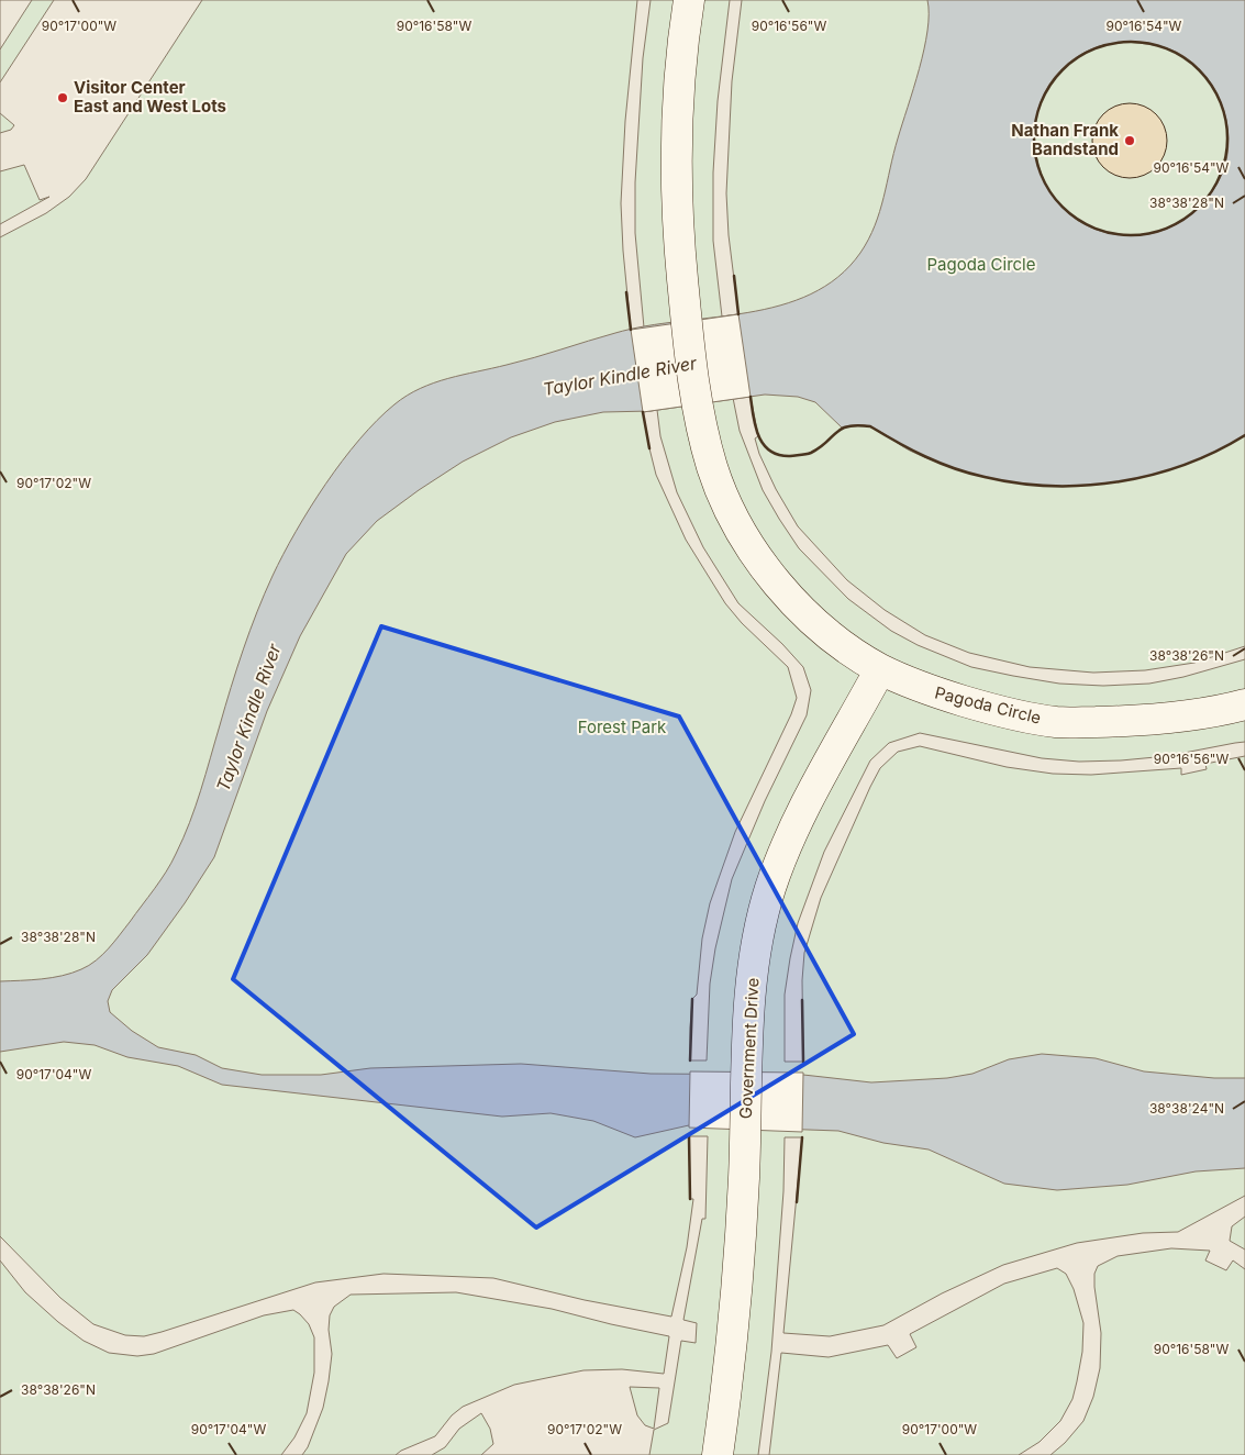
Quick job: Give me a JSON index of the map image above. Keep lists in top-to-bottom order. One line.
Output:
{"streets":{"street":["Pagoda Circle","Government Drive"]},"crossings":[["Pagoda Circle","Government Drive"]],"water":["Taylor Kindle River"],"parks":["Pagoda Circle","Forest Park"],"places":["Visitor Center East and West Lots","Nathan Frank Bandstand"],"coordinates":["90°17'00\"W","90°16'58\"W","90°16'56\"W","90°16'54\"W","38°38'28\"N","90°17'02\"W","38°38'26\"N","90°17'04\"W","38°38'24\"N"]}
